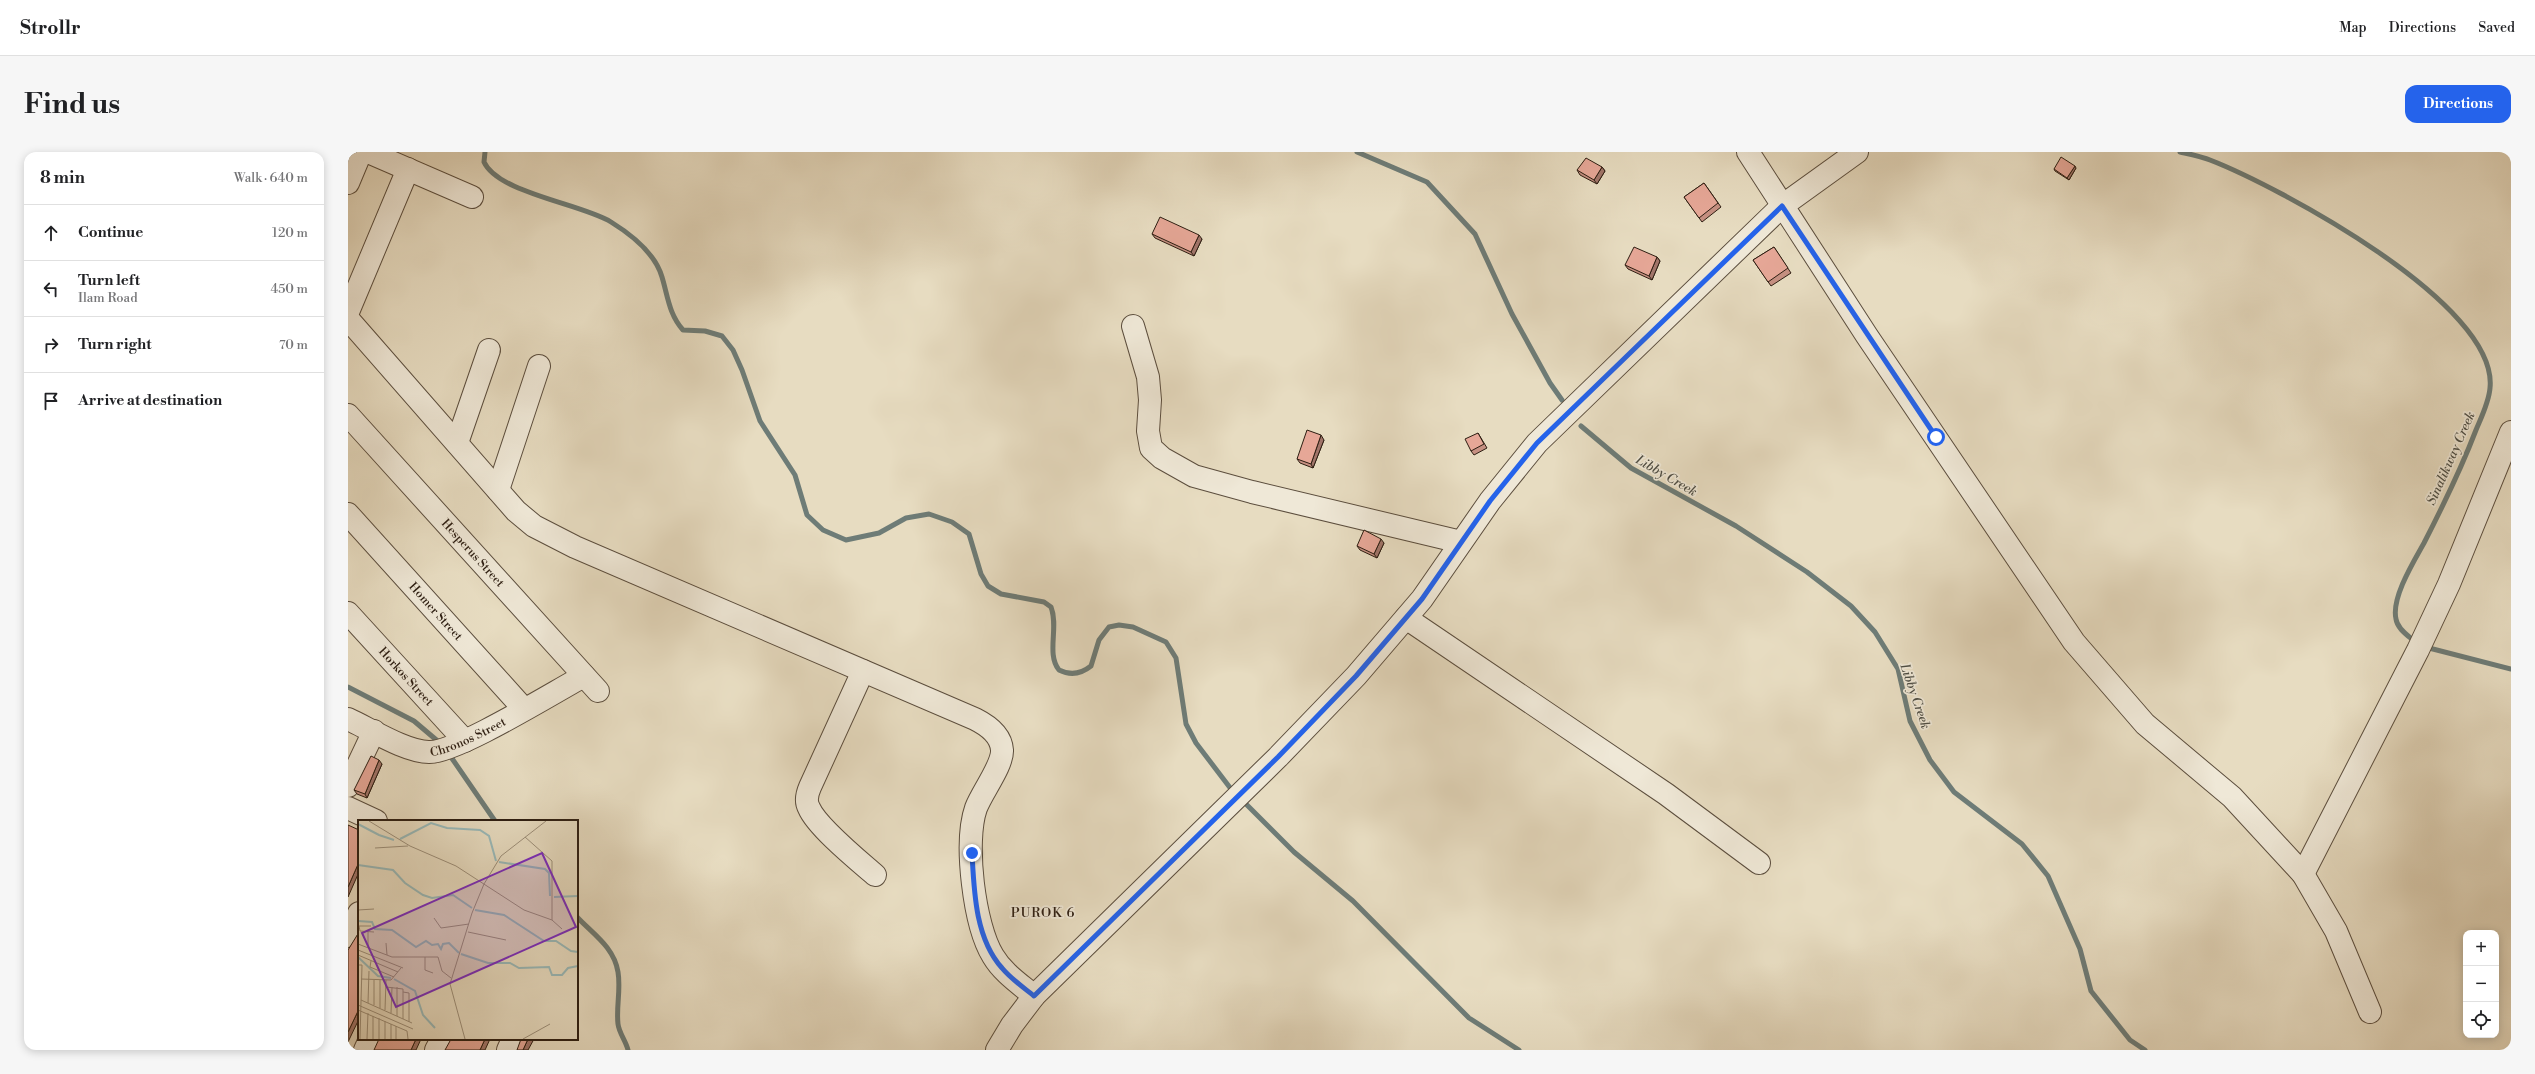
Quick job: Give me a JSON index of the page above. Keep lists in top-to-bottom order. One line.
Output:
{"streets":{"street":["Hesperus Street","Homer Street","Horkos Street","Chronos Street"]},"crossings":[["Hesperus Street","Chronos Street"],["Homer Street","Chronos Street"],["Horkos Street","Chronos Street"]],"districts":["PUROK 6"],"water":["Sinalikway Creek","Libby Creek"],"page":{"header":"Strollr","nav":["Map","Directions","Saved"],"buttons":"Directions","title":"Find us","heading":["8 min","Walk · 640 m"],"list":[["Continue","120 m"],["Turn left","Ilam Road","450 m"],["Turn right","70 m"],"Arrive at destination"],"map_buttons":["+","−"]}}
